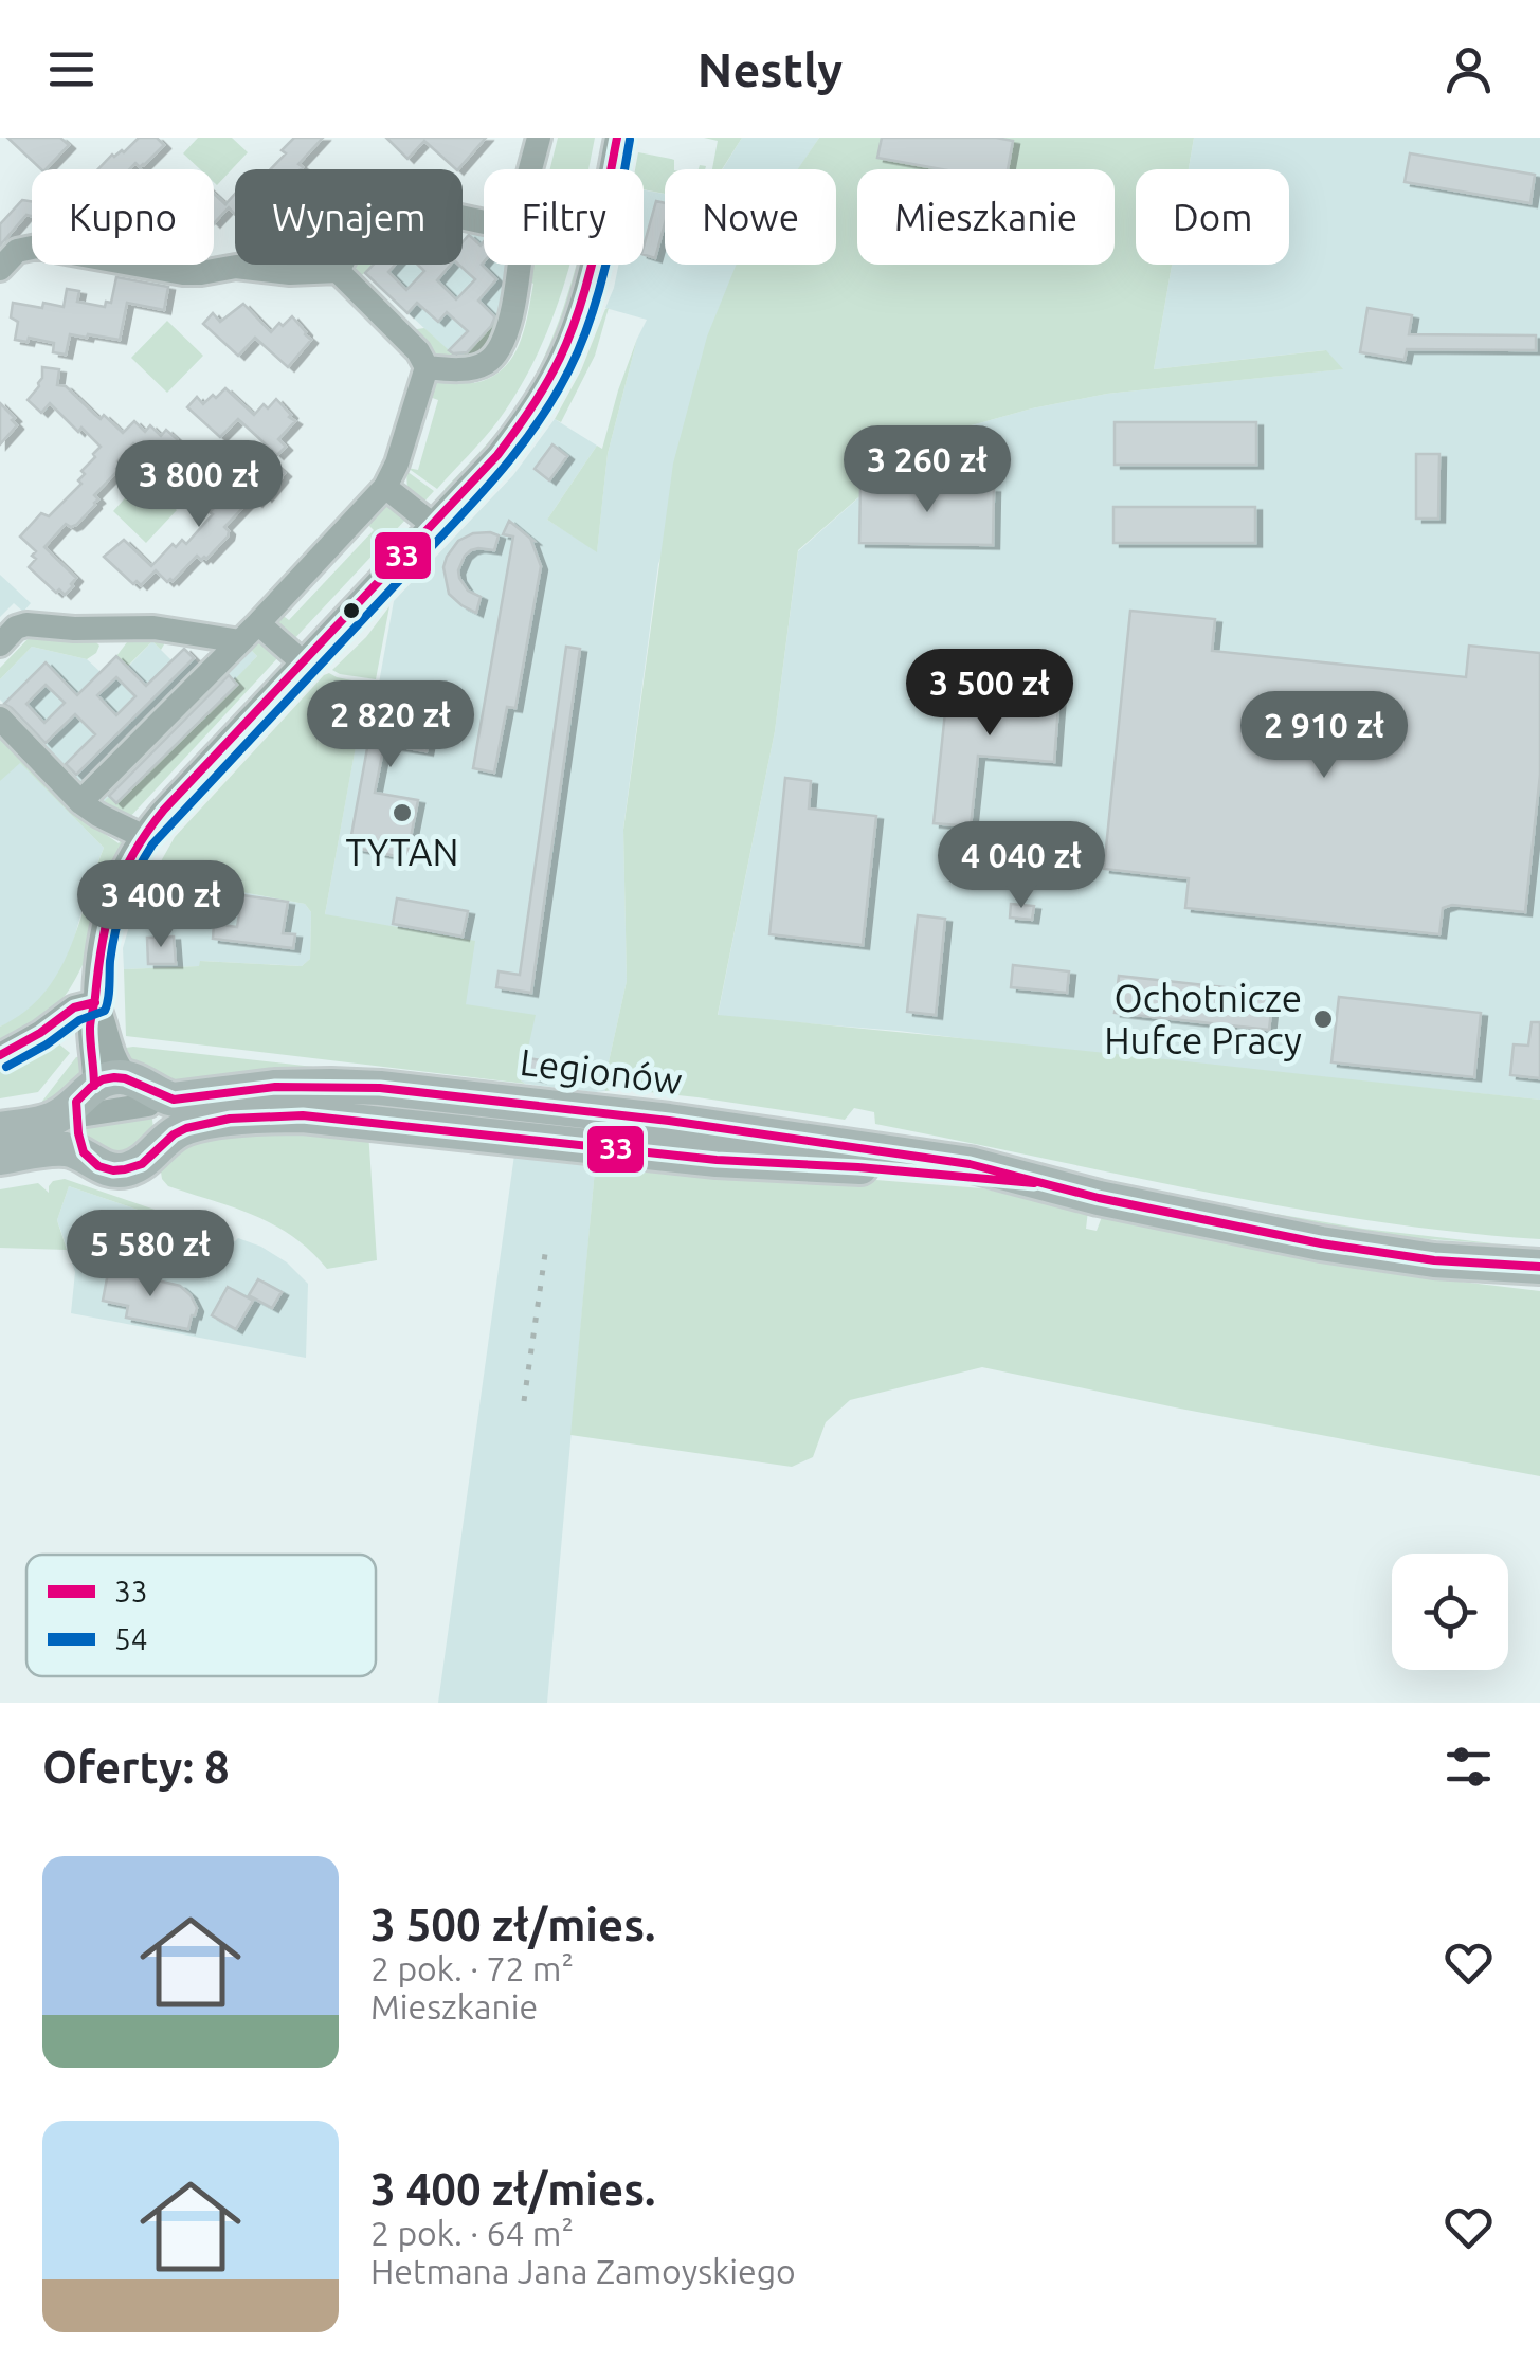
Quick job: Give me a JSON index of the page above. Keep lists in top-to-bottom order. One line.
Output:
{"streets":{"highway":["Legionów"]},"places":["TYTAN","Ochotnicze Hufce Pracy"],"lines":["transit line 33","transit line 54"],"legend":["33","54"],"page":{"header":"Nestly","chip":["Kupno","Wynajem","Filtry","Nowe","Mieszkanie","Dom"],"price":["3 260 zł","3 800 zł","3 500 zł","2 820 zł","2 910 zł","4 040 zł","3 400 zł","5 580 zł"],"heading":"Oferty: 8","list":[{"name":"3 500 zł/mies.","note":"2 pok. · 72 m² · Mieszkanie"},{"name":"3 400 zł/mies.","note":"2 pok. · 64 m² · Hetmana Jana Zamoyskiego"}]}}
